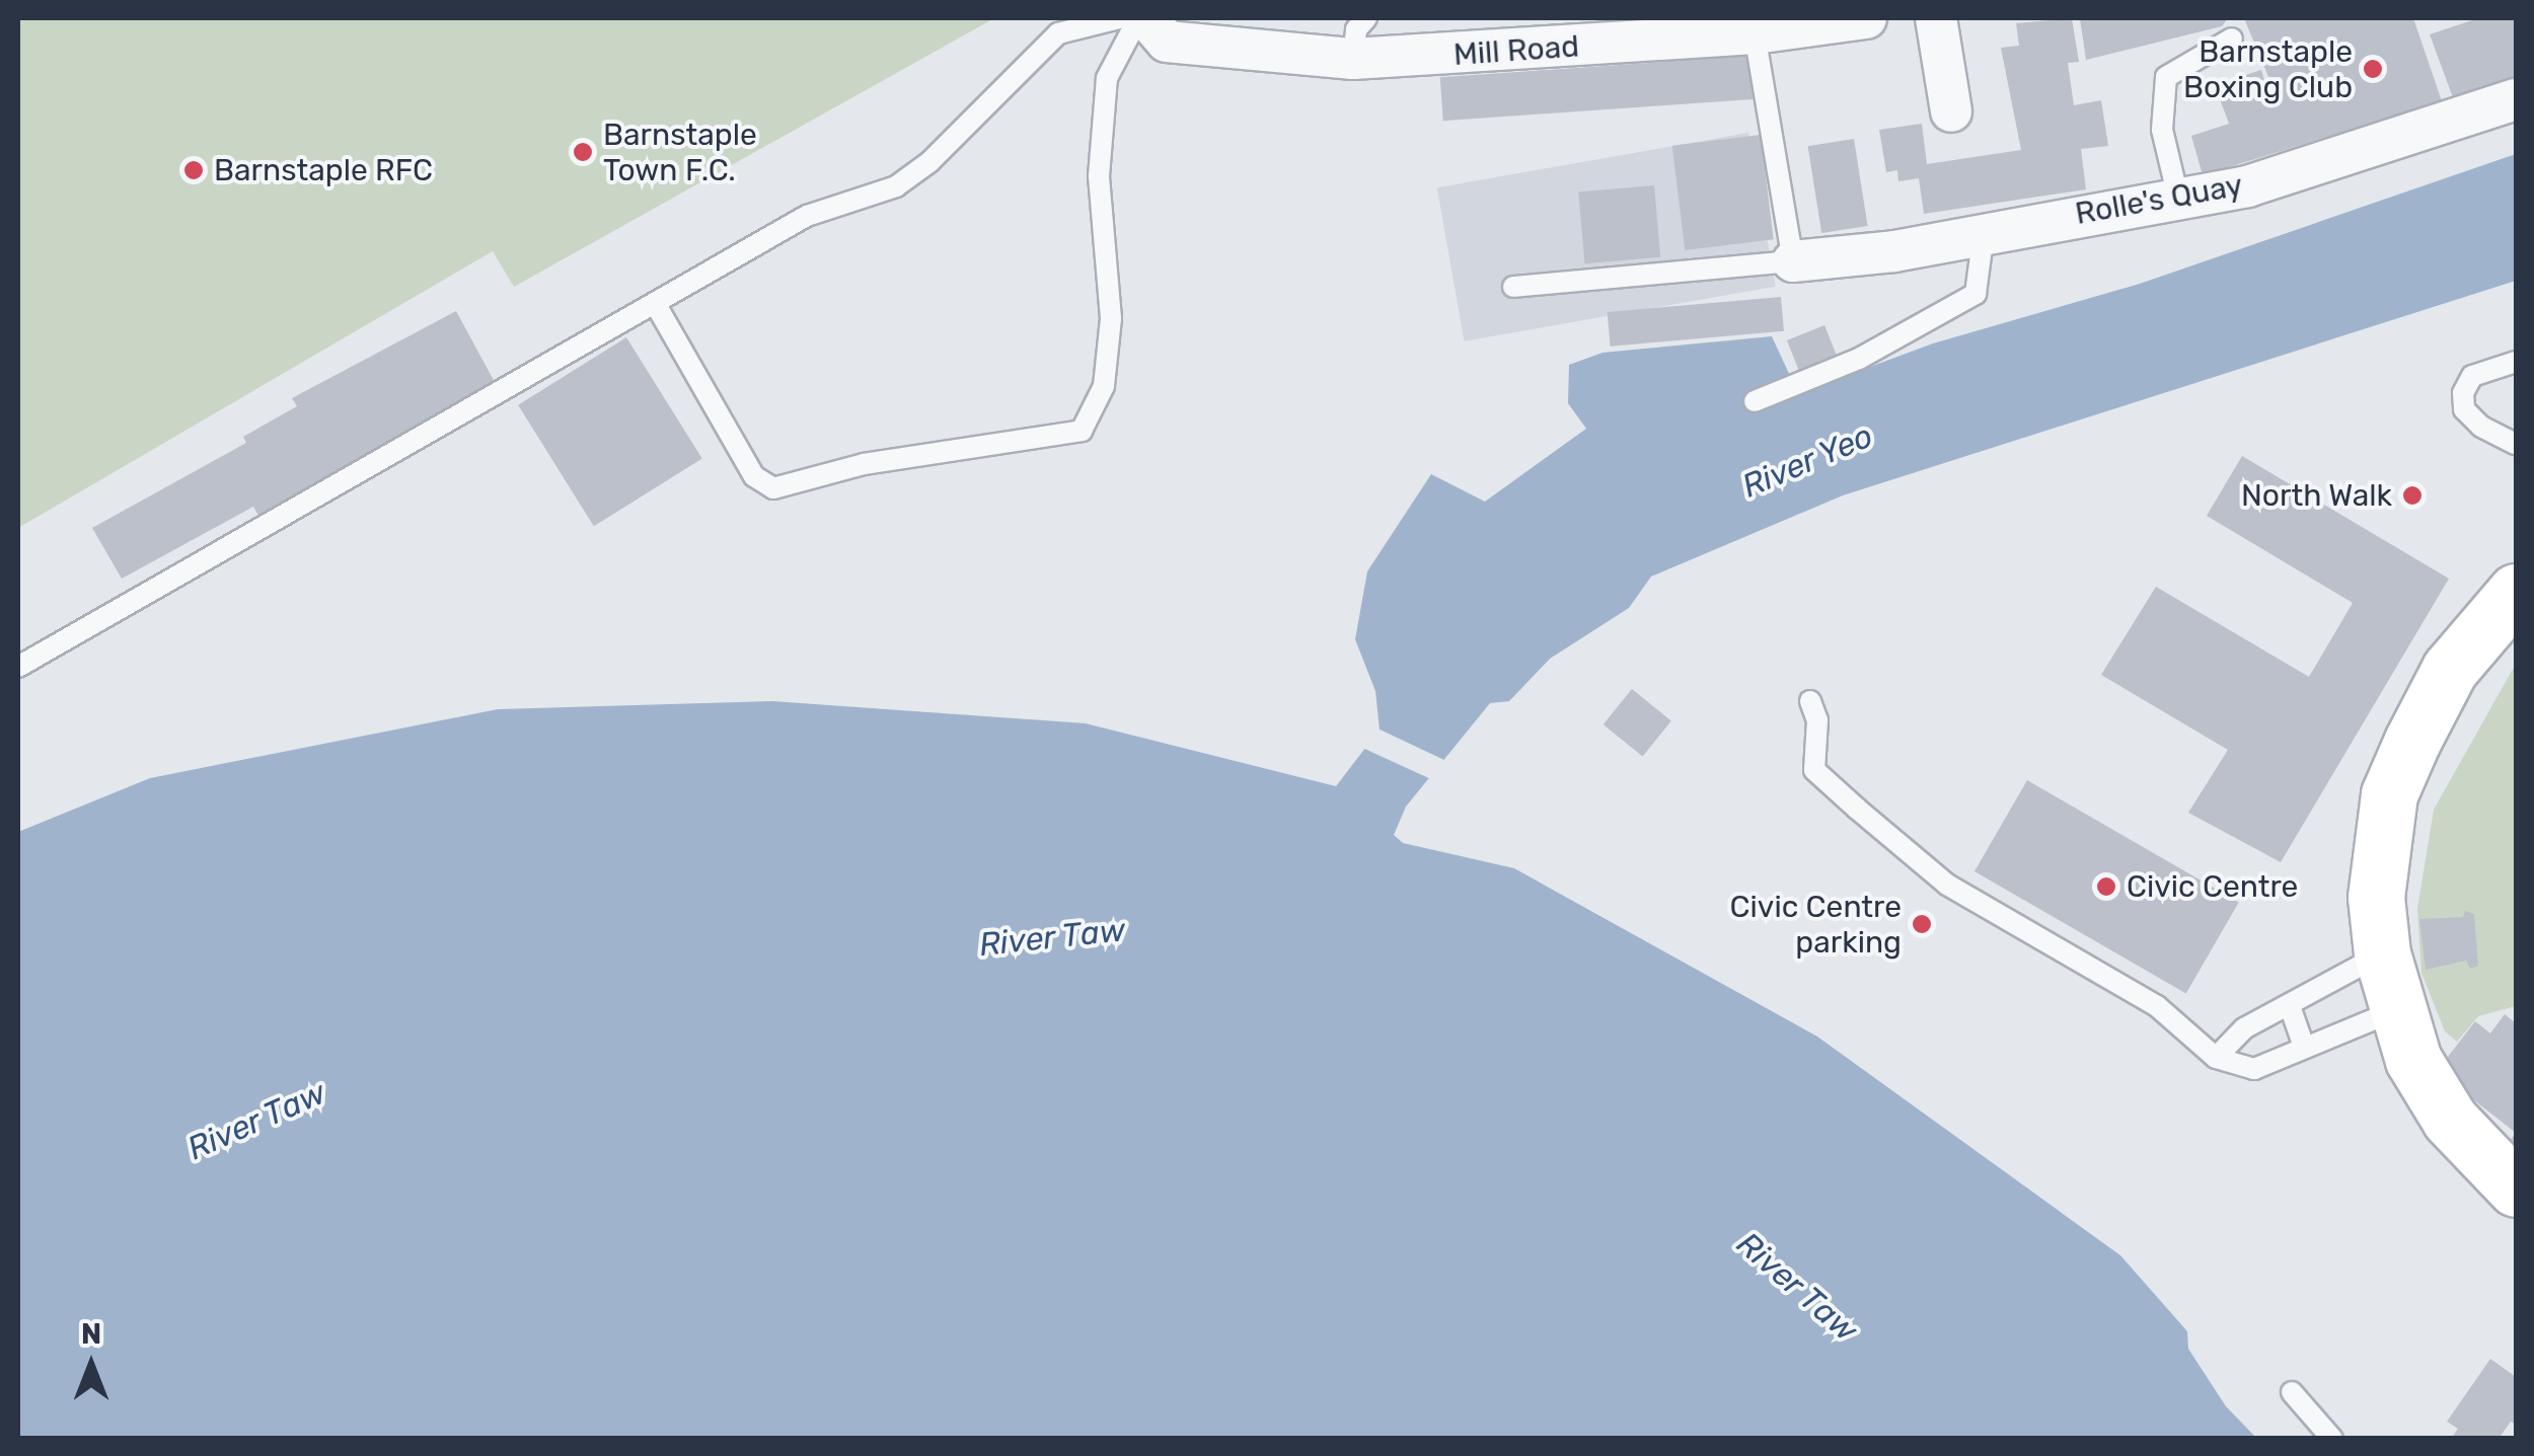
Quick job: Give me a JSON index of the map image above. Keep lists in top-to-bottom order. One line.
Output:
{"streets":{"street":["Mill Road","Rolle's Quay"]},"water":["River Yeo","River Taw"],"places":["Barnstaple Boxing Club","Barnstaple Town F.C.","Barnstaple RFC","North Walk","Civic Centre","Civic Centre parking"],"north":"top"}
